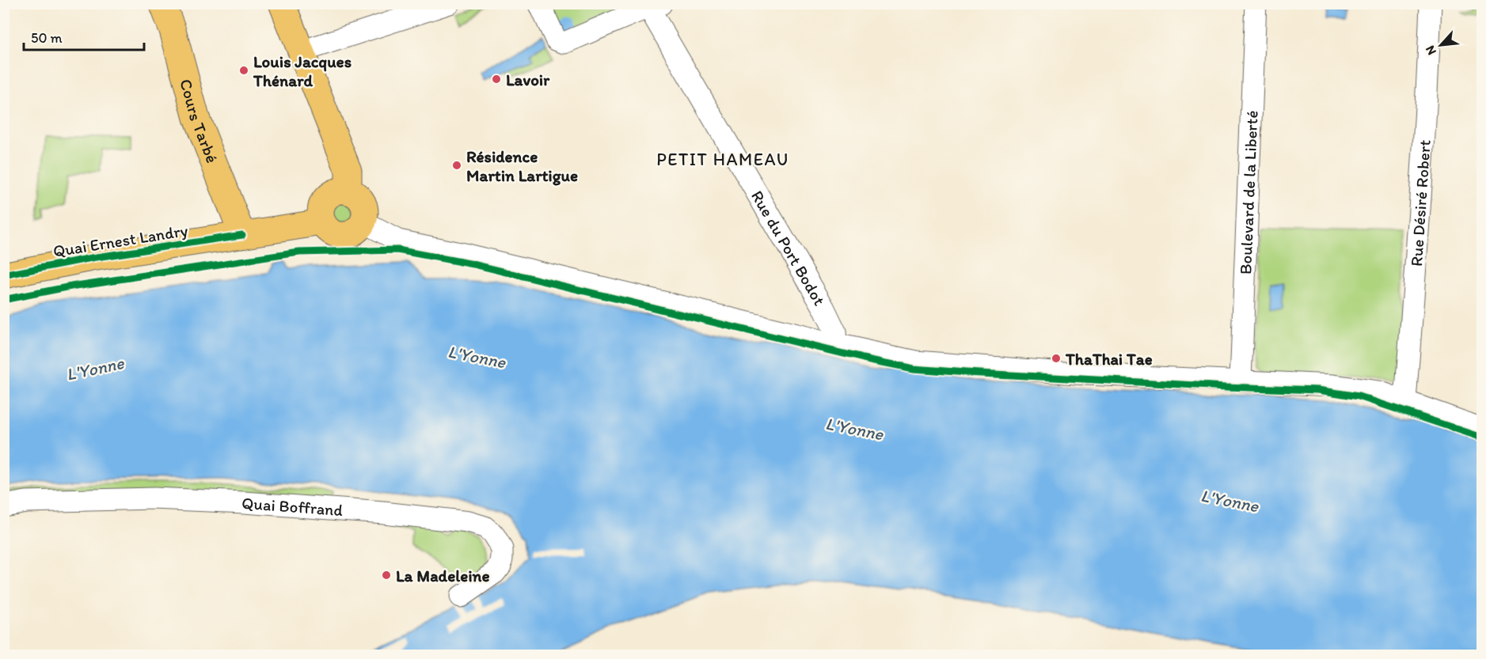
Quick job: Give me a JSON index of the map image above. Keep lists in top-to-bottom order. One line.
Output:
{"streets":{"main road":["Cours Tarbé","Quai Ernest Landry"],"street":["Boulevard de la Liberté","Rue Désiré Robert","Rue du Port Bodot","Quai Boffrand"]},"crossings":[["Cours Tarbé","Quai Ernest Landry"]],"districts":["PETIT HAMEAU"],"water":["L'Yonne"],"places":["Louis Jacques Thénard","Lavoir","Résidence Martin Lartigue","ThaThai Tae","La Madeleine"],"scale_bar":"50 m","north":"bottom left"}
